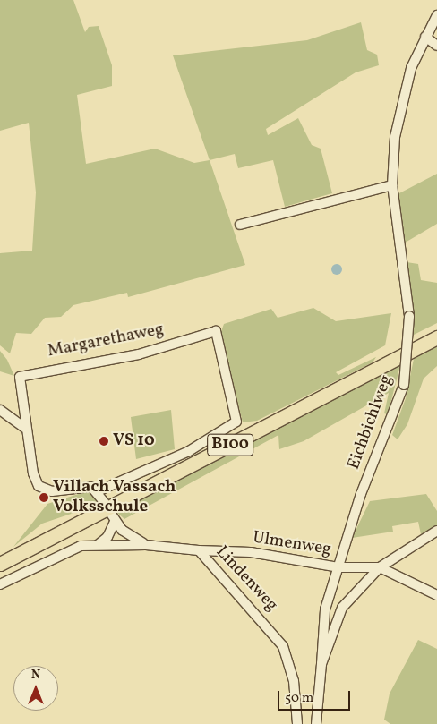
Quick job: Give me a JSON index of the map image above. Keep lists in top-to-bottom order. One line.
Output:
{"streets":{"main road":["B100"],"street":["Margarethaweg","Eichbichlweg","Ulmenweg","Lindenweg"]},"crossings":[["Eichbichlweg","Ulmenweg"],["Ulmenweg","Lindenweg"]],"places":["VS 10","Villach Vassach Volksschule"],"scale_bar":"50 m","north":"top"}
